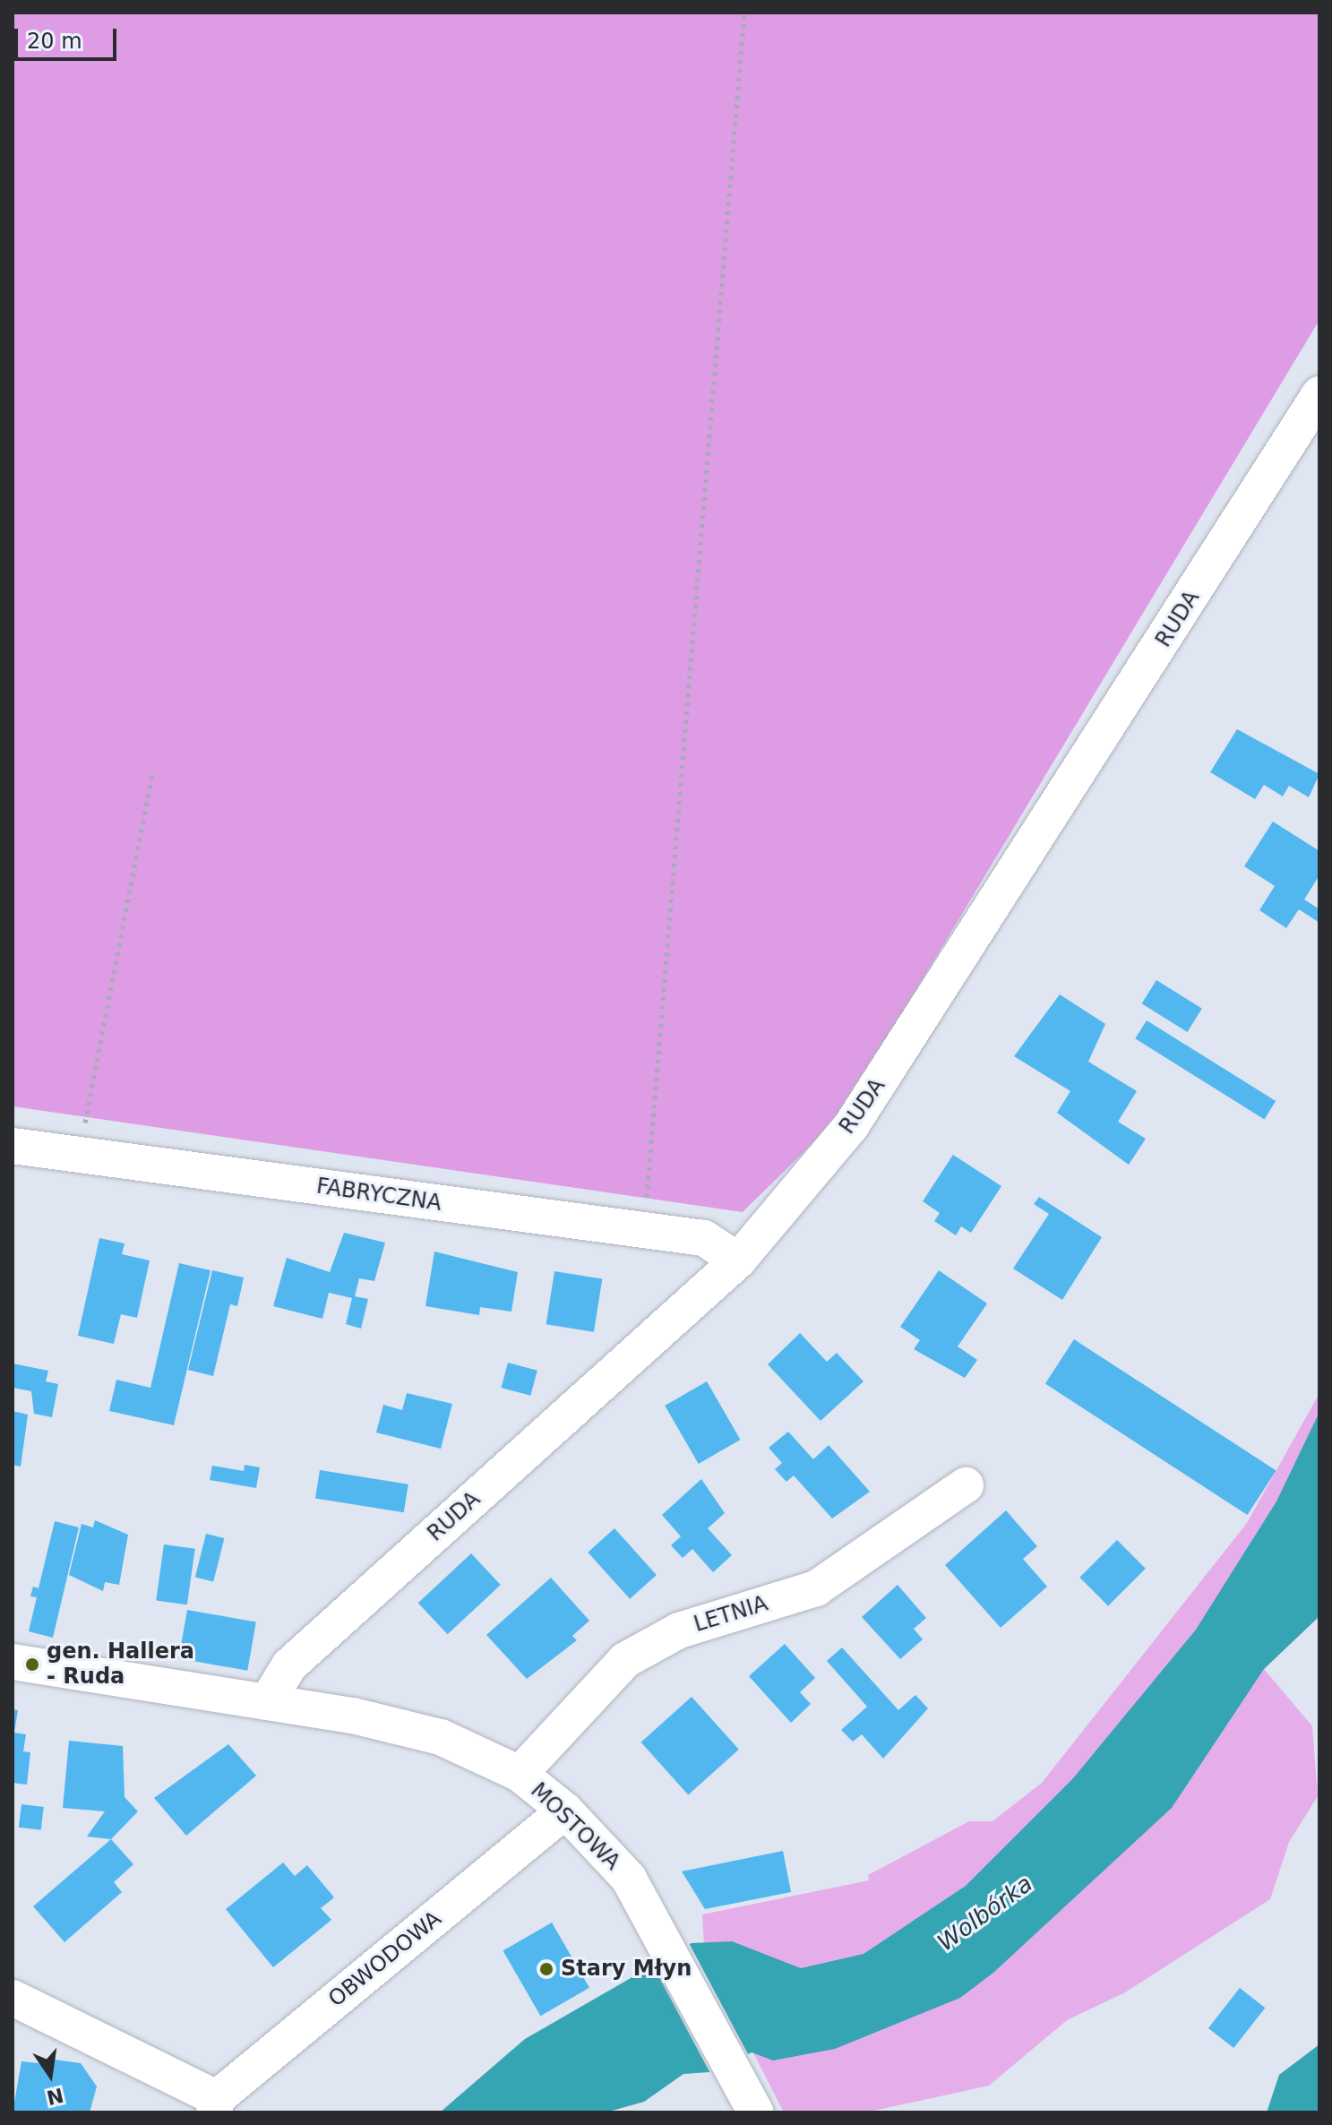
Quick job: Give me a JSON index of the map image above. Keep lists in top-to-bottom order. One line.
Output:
{"streets":{"street":["RUDA","FABRYCZNA","LETNIA","MOSTOWA","OBWODOWA"]},"crossings":[["RUDA","FABRYCZNA"],["RUDA","MOSTOWA"],["LETNIA","MOSTOWA"],["MOSTOWA","OBWODOWA"]],"water":["Wolbórka"],"places":["gen. Hallera - Ruda","Stary Młyn"],"scale_bar":"20 m","north":"bottom"}
